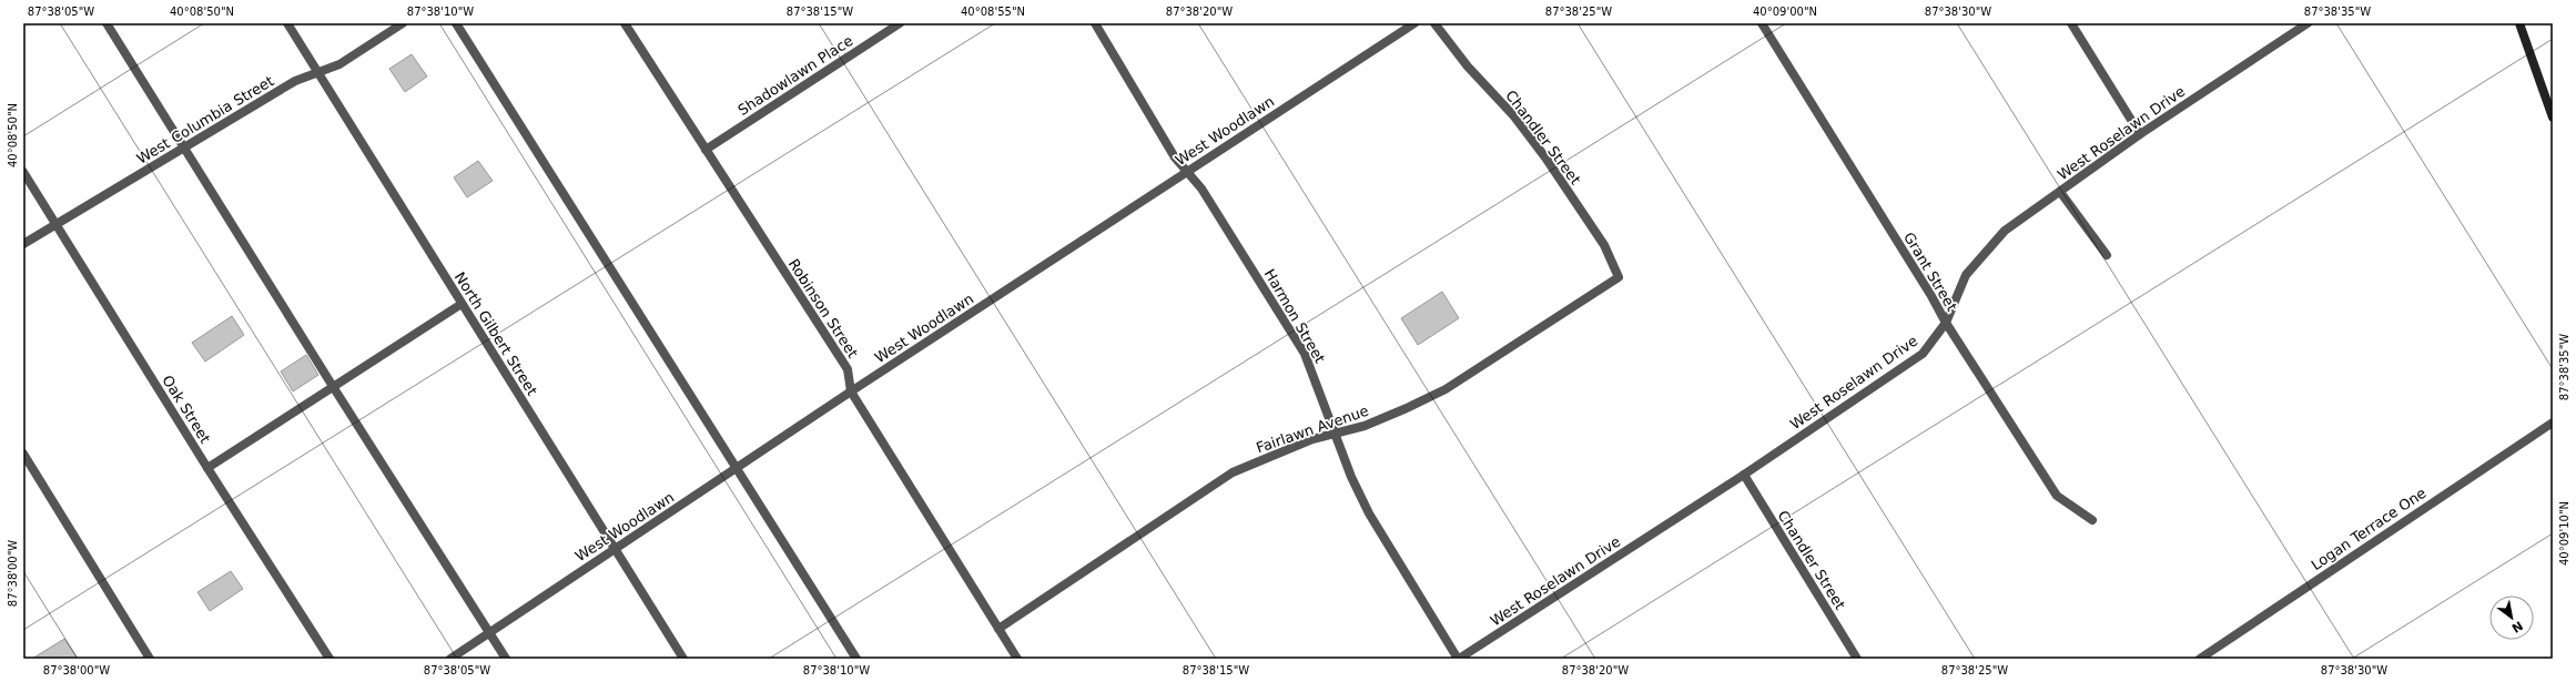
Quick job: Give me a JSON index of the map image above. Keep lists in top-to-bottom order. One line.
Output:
{"streets":{"street":["Shadowlawn Place","West Columbia Street","West Woodlawn","West Roselawn Drive","Chandler Street","Grant Street","Robinson Street","Harmon Street","North Gilbert Street","Oak Street","Fairlawn Avenue","Logan Terrace One"]},"crossings":[["Shadowlawn Place","Robinson Street"],["West Columbia Street","North Gilbert Street"],["West Columbia Street","Oak Street"],["West Woodlawn","Robinson Street"],["West Woodlawn","Harmon Street"],["West Woodlawn","North Gilbert Street"],["West Roselawn Drive","Chandler Street"],["West Roselawn Drive","Grant Street"],["West Roselawn Drive","Harmon Street"],["Chandler Street","Fairlawn Avenue"],["Robinson Street","Fairlawn Avenue"],["Harmon Street","Fairlawn Avenue"]],"north":"bottom right","coordinates":["87°38'05\"W","40°08'50\"N","87°38'10\"W","87°38'15\"W","40°08'55\"N","87°38'20\"W","87°38'25\"W","40°09'00\"N","87°38'30\"W","87°38'35\"W","40°09'10\"N","87°38'00\"W"]}
